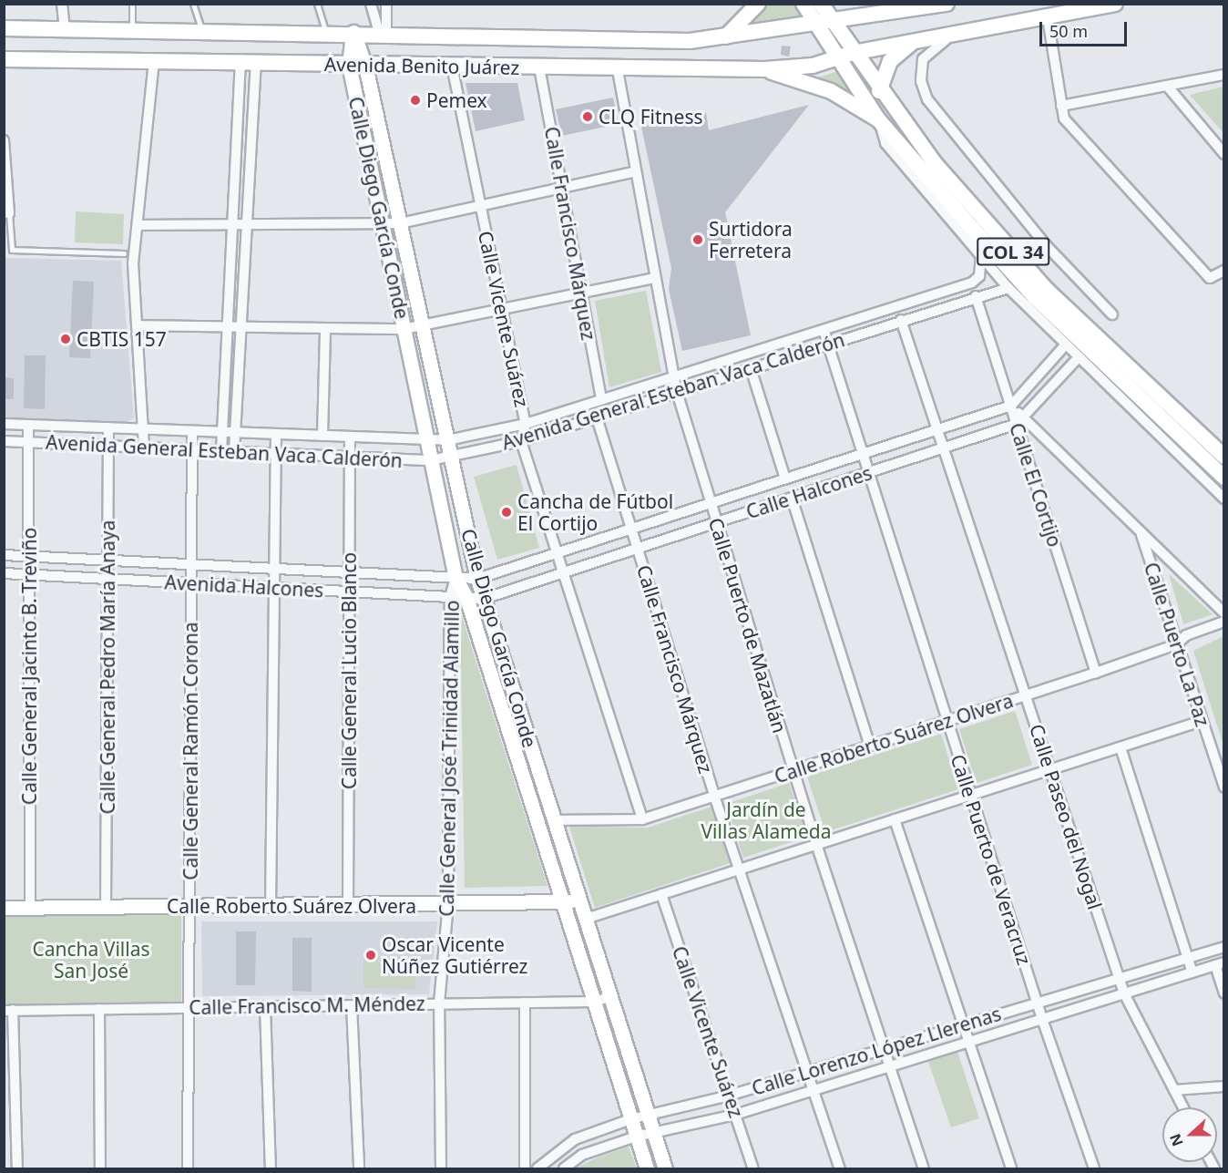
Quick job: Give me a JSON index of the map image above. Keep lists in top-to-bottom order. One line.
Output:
{"streets":{"main road":["Avenida Benito Juárez","COL 34"],"street":["Calle Diego García Conde","Calle Francisco Márquez","Calle Vicente Suárez","Avenida General Esteban Vaca Calderón","Calle El Cortijo","Calle Halcones","Avenida Halcones","Calle Puerto de Mazatlán","Calle Puerto La Paz","Calle General Jacinto B. Treviño","Calle General Pedro María Anaya","Calle General Lucio Blanco","Calle Roberto Suárez Olvera","Calle General Ramón Corona","Calle General José Trinidad Alamillo","Calle Paseo del Nogal","Calle Puerto de Veracruz","Calle Francisco M. Méndez","Calle Lorenzo López Llerenas"]},"crossings":[["Avenida Benito Juárez","Calle Diego García Conde"],["Avenida Benito Juárez","Calle Francisco Márquez"],["Avenida Benito Juárez","COL 34"],["Avenida Benito Juárez","Calle Vicente Suárez"],["Avenida Benito Juárez","Calle Puerto de Mazatlán"],["Calle Diego García Conde","Avenida General Esteban Vaca Calderón"],["Calle Diego García Conde","Calle Halcones"],["Calle Diego García Conde","Avenida Halcones"],["Calle Diego García Conde","Calle Roberto Suárez Olvera"],["Calle Diego García Conde","Calle General José Trinidad Alamillo"],["Calle Diego García Conde","Calle Francisco M. Méndez"],["Calle Diego García Conde","Calle Lorenzo López Llerenas"],["Calle Francisco Márquez","Avenida General Esteban Vaca Calderón"],["Calle Francisco Márquez","Calle Halcones"],["Calle Francisco Márquez","Calle Roberto Suárez Olvera"],["Calle Francisco Márquez","Calle Lorenzo López Llerenas"],["Calle Vicente Suárez","Avenida General Esteban Vaca Calderón"],["Calle Vicente Suárez","Calle Halcones"],["Calle Vicente Suárez","Calle Roberto Suárez Olvera"],["Calle Vicente Suárez","Calle Lorenzo López Llerenas"],["Avenida General Esteban Vaca Calderón","Calle El Cortijo"],["Avenida General Esteban Vaca Calderón","Calle Puerto de Mazatlán"],["Avenida General Esteban Vaca Calderón","Calle General Jacinto B. Treviño"],["Avenida General Esteban Vaca Calderón","Calle General Pedro María Anaya"],["Avenida General Esteban Vaca Calderón","Calle General Lucio Blanco"],["Avenida General Esteban Vaca Calderón","Calle General Ramón Corona"],["Avenida General Esteban Vaca Calderón","Calle Paseo del Nogal"],["Avenida General Esteban Vaca Calderón","Calle Puerto de Veracruz"],["Calle El Cortijo","Calle Halcones"],["Calle El Cortijo","Calle Roberto Suárez Olvera"],["Calle Halcones","Avenida Halcones"],["Calle Halcones","Calle Puerto de Mazatlán"],["Calle Halcones","Calle Paseo del Nogal"],["Calle Halcones","Calle Puerto de Veracruz"],["Avenida Halcones","Calle General Jacinto B. Treviño"],["Avenida Halcones","Calle General Pedro María Anaya"],["Avenida Halcones","Calle General Lucio Blanco"],["Avenida Halcones","Calle General Ramón Corona"],["Avenida Halcones","Calle General José Trinidad Alamillo"],["Calle Puerto de Mazatlán","Calle Roberto Suárez Olvera"],["Calle Puerto de Mazatlán","Calle Lorenzo López Llerenas"],["Calle Puerto La Paz","Calle Roberto Suárez Olvera"],["Calle General Jacinto B. Treviño","Calle Roberto Suárez Olvera"],["Calle General Pedro María Anaya","Calle Roberto Suárez Olvera"],["Calle General Lucio Blanco","Calle Roberto Suárez Olvera"],["Calle Roberto Suárez Olvera","Calle General Ramón Corona"],["Calle Roberto Suárez Olvera","Calle General José Trinidad Alamillo"],["Calle Roberto Suárez Olvera","Calle Paseo del Nogal"],["Calle Roberto Suárez Olvera","Calle Puerto de Veracruz"],["Calle General Ramón Corona","Calle Francisco M. Méndez"],["Calle General José Trinidad Alamillo","Calle Francisco M. Méndez"],["Calle Paseo del Nogal","Calle Lorenzo López Llerenas"],["Calle Puerto de Veracruz","Calle Lorenzo López Llerenas"]],"parks":["Jardín de Villas Alameda","Cancha Villas San José"],"places":["Pemex","CLQ Fitness","Surtidora Ferretera","CBTIS 157","Cancha de Fútbol El Cortijo","Oscar Vicente Núñez Gutiérrez"],"scale_bar":"50 m","north":"left"}
